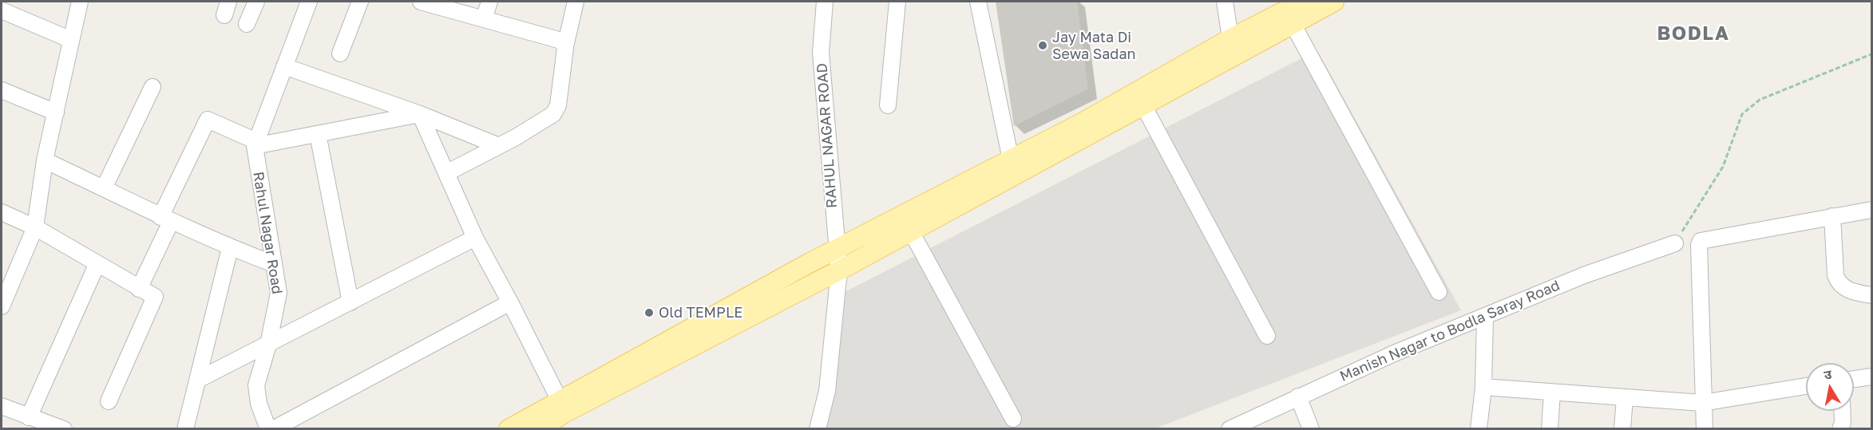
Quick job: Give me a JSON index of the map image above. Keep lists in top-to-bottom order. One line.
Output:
{"streets":{"street":["RAHUL NAGAR ROAD","Rahul Nagar Road","Manish Nagar to Bodla Saray Road"]},"districts":["BODLA"],"places":["Jay Mata Di Sewa Sadan","Old TEMPLE"],"north":"top"}
